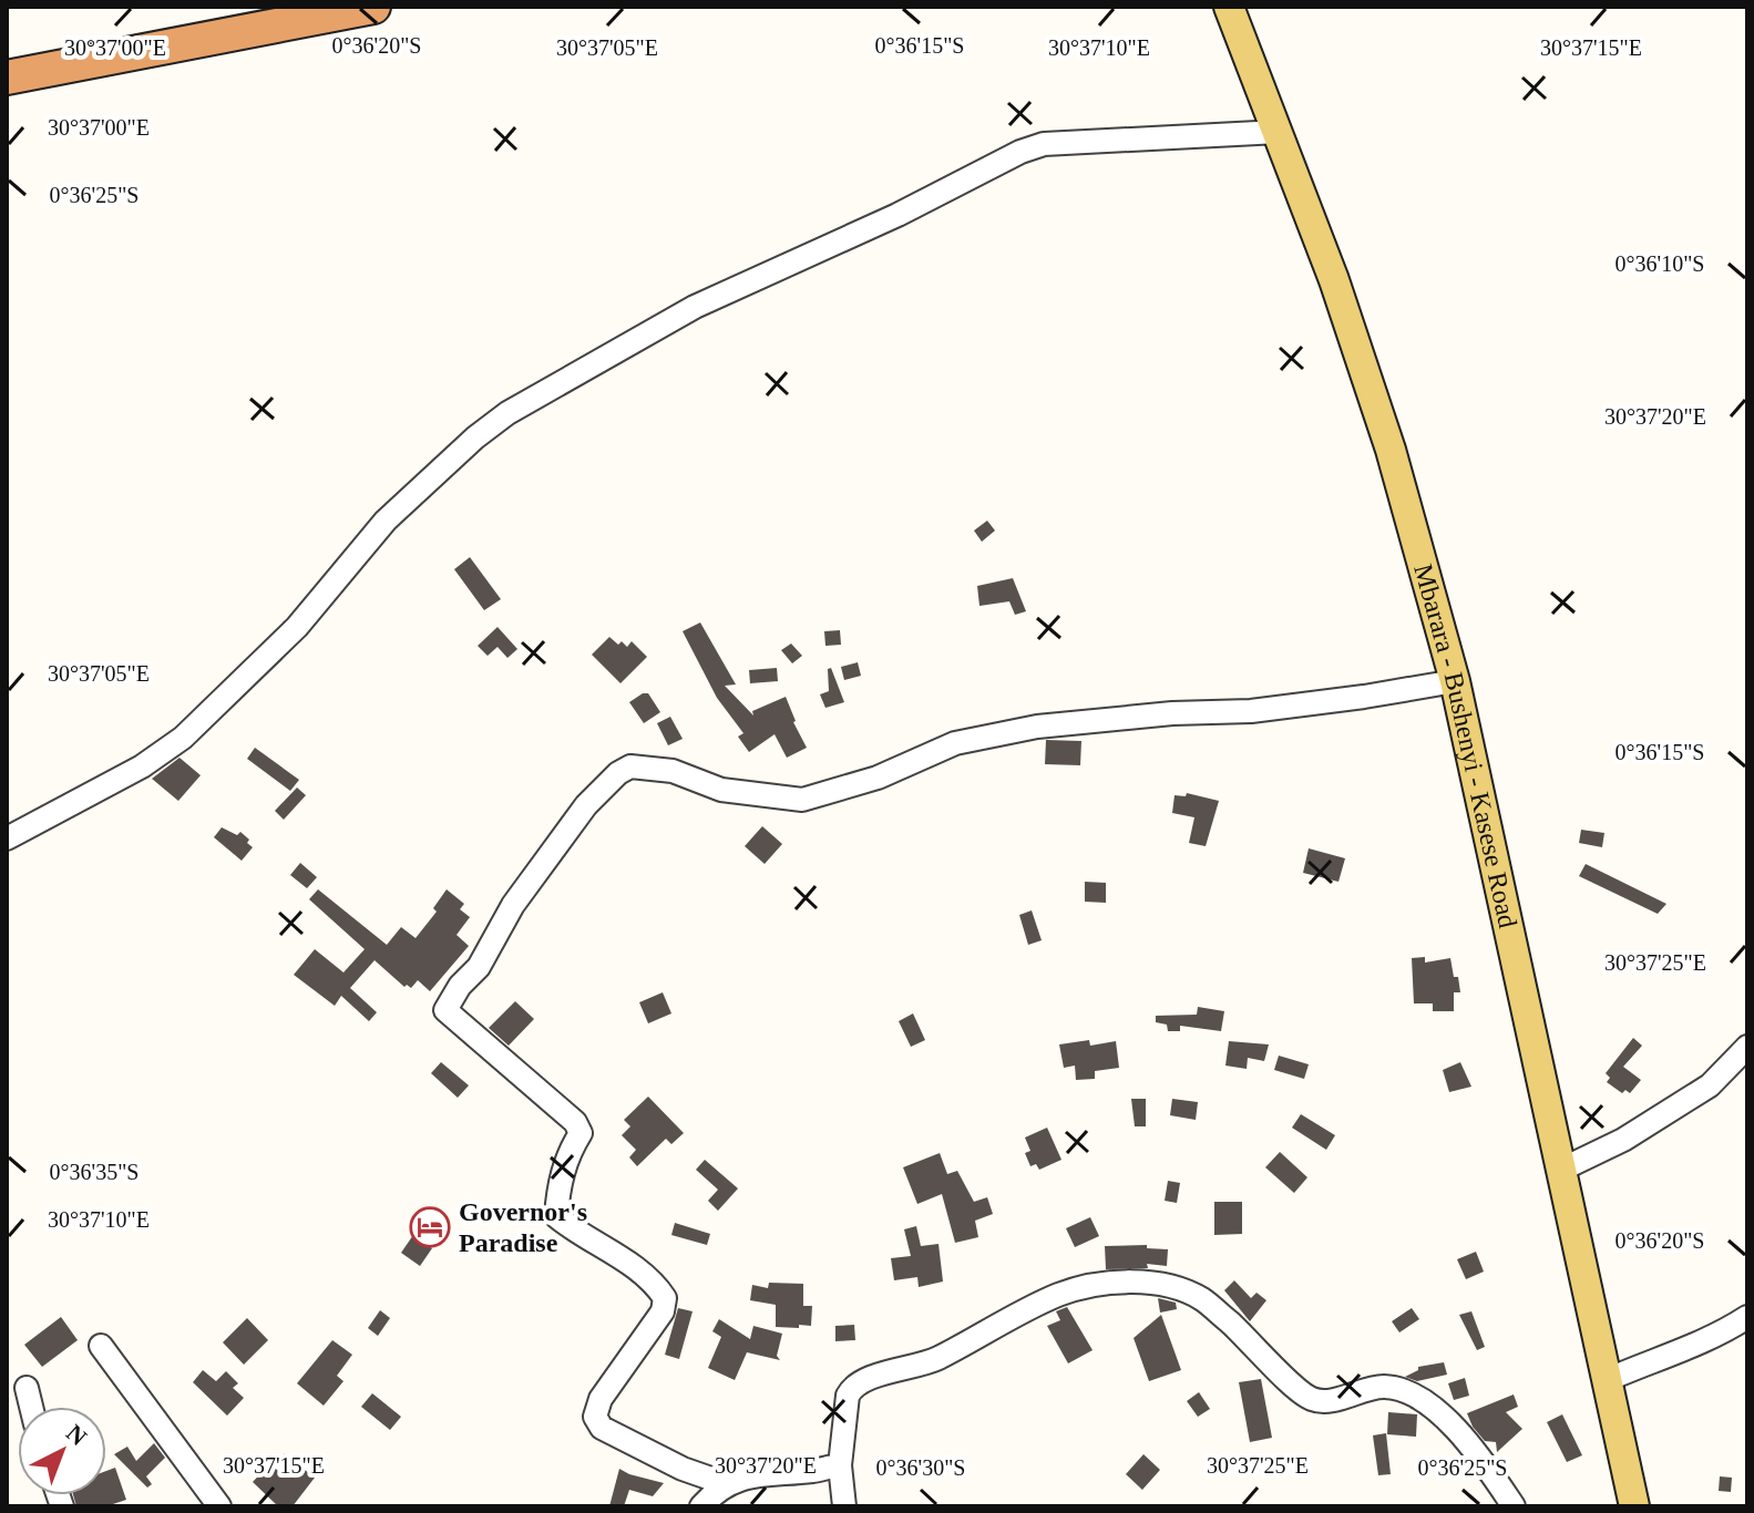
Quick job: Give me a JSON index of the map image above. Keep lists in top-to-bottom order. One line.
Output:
{"streets":{"main road":["Mbarara - Bushenyi - Kasese Road"]},"places":{"hotel":["Governor's Paradise"]},"north":"top right","coordinates":["0°36'20\"S","0°36'15\"S","30°37'00\"E","30°37'05\"E","30°37'10\"E","30°37'15\"E","0°36'25\"S","0°36'10\"S","30°37'20\"E","30°37'25\"E","0°36'35\"S","0°36'30\"S"]}
